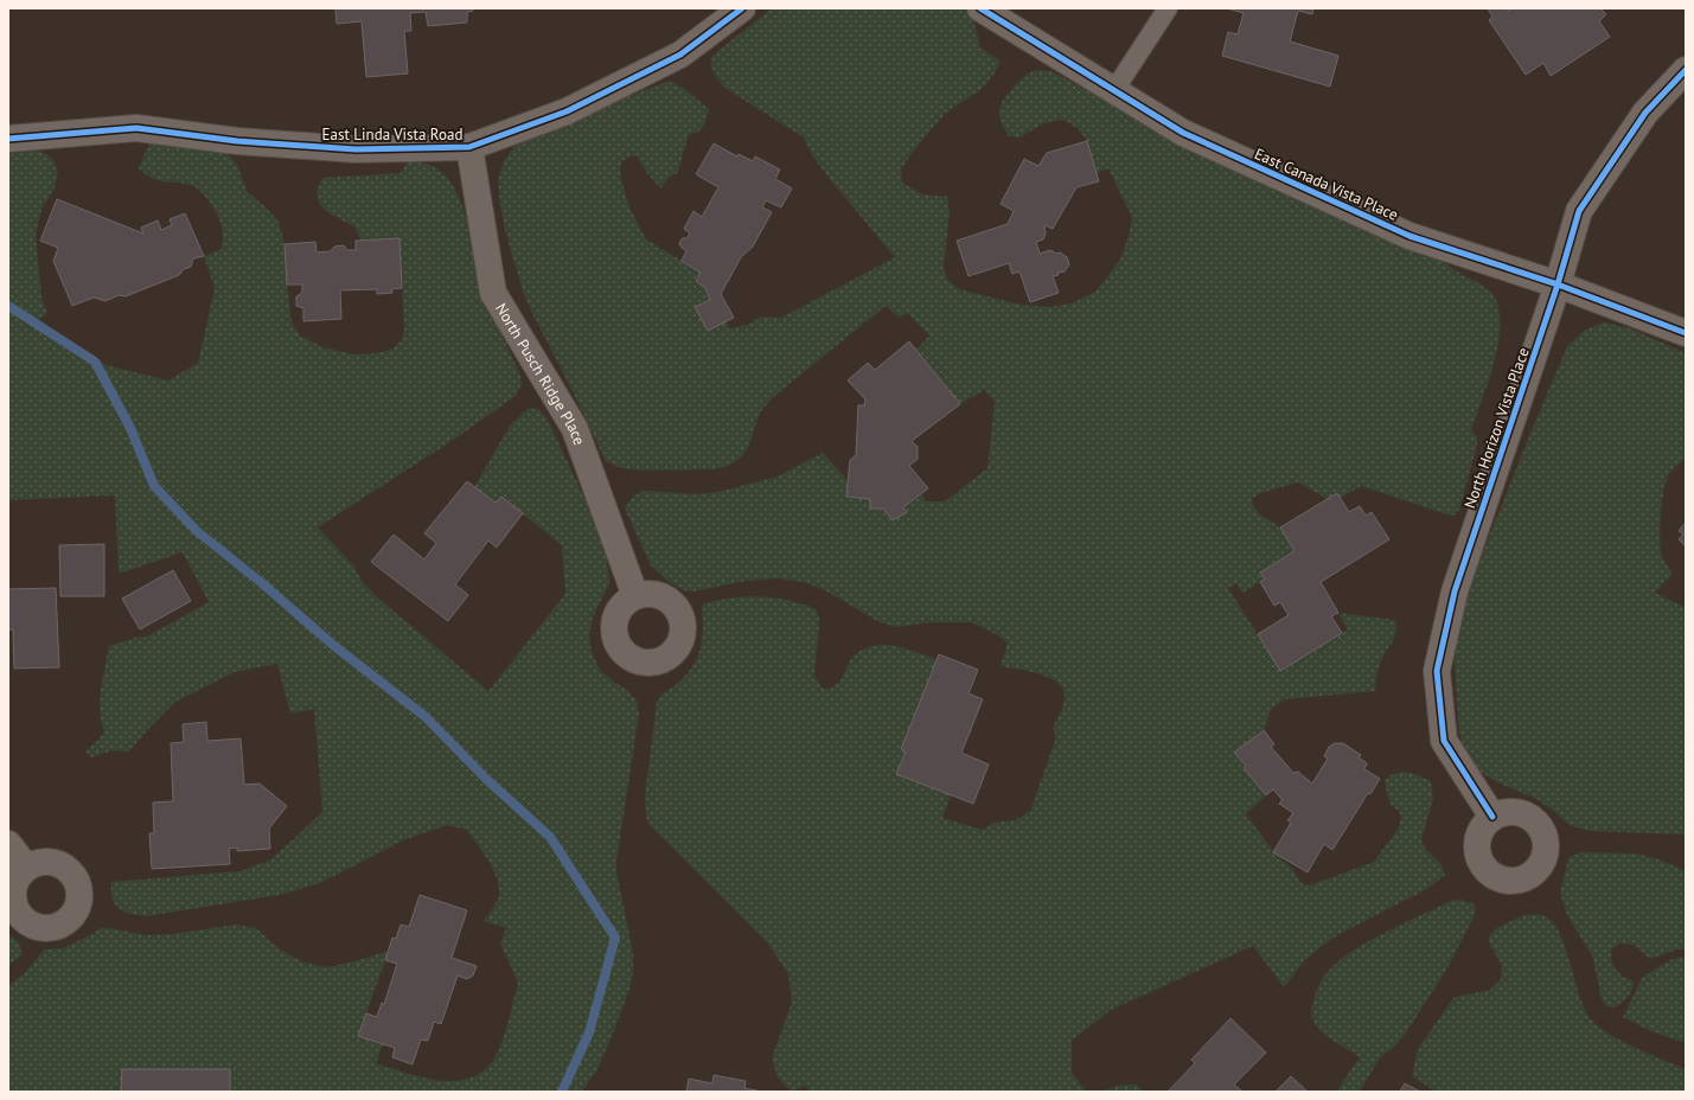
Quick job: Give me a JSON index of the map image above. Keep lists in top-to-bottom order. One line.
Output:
{"streets":{"street":["East Linda Vista Road","East Canada Vista Place","North Pusch Ridge Place","North Horizon Vista Place"]},"crossings":[["East Linda Vista Road","North Pusch Ridge Place"],["East Canada Vista Place","North Horizon Vista Place"]]}
